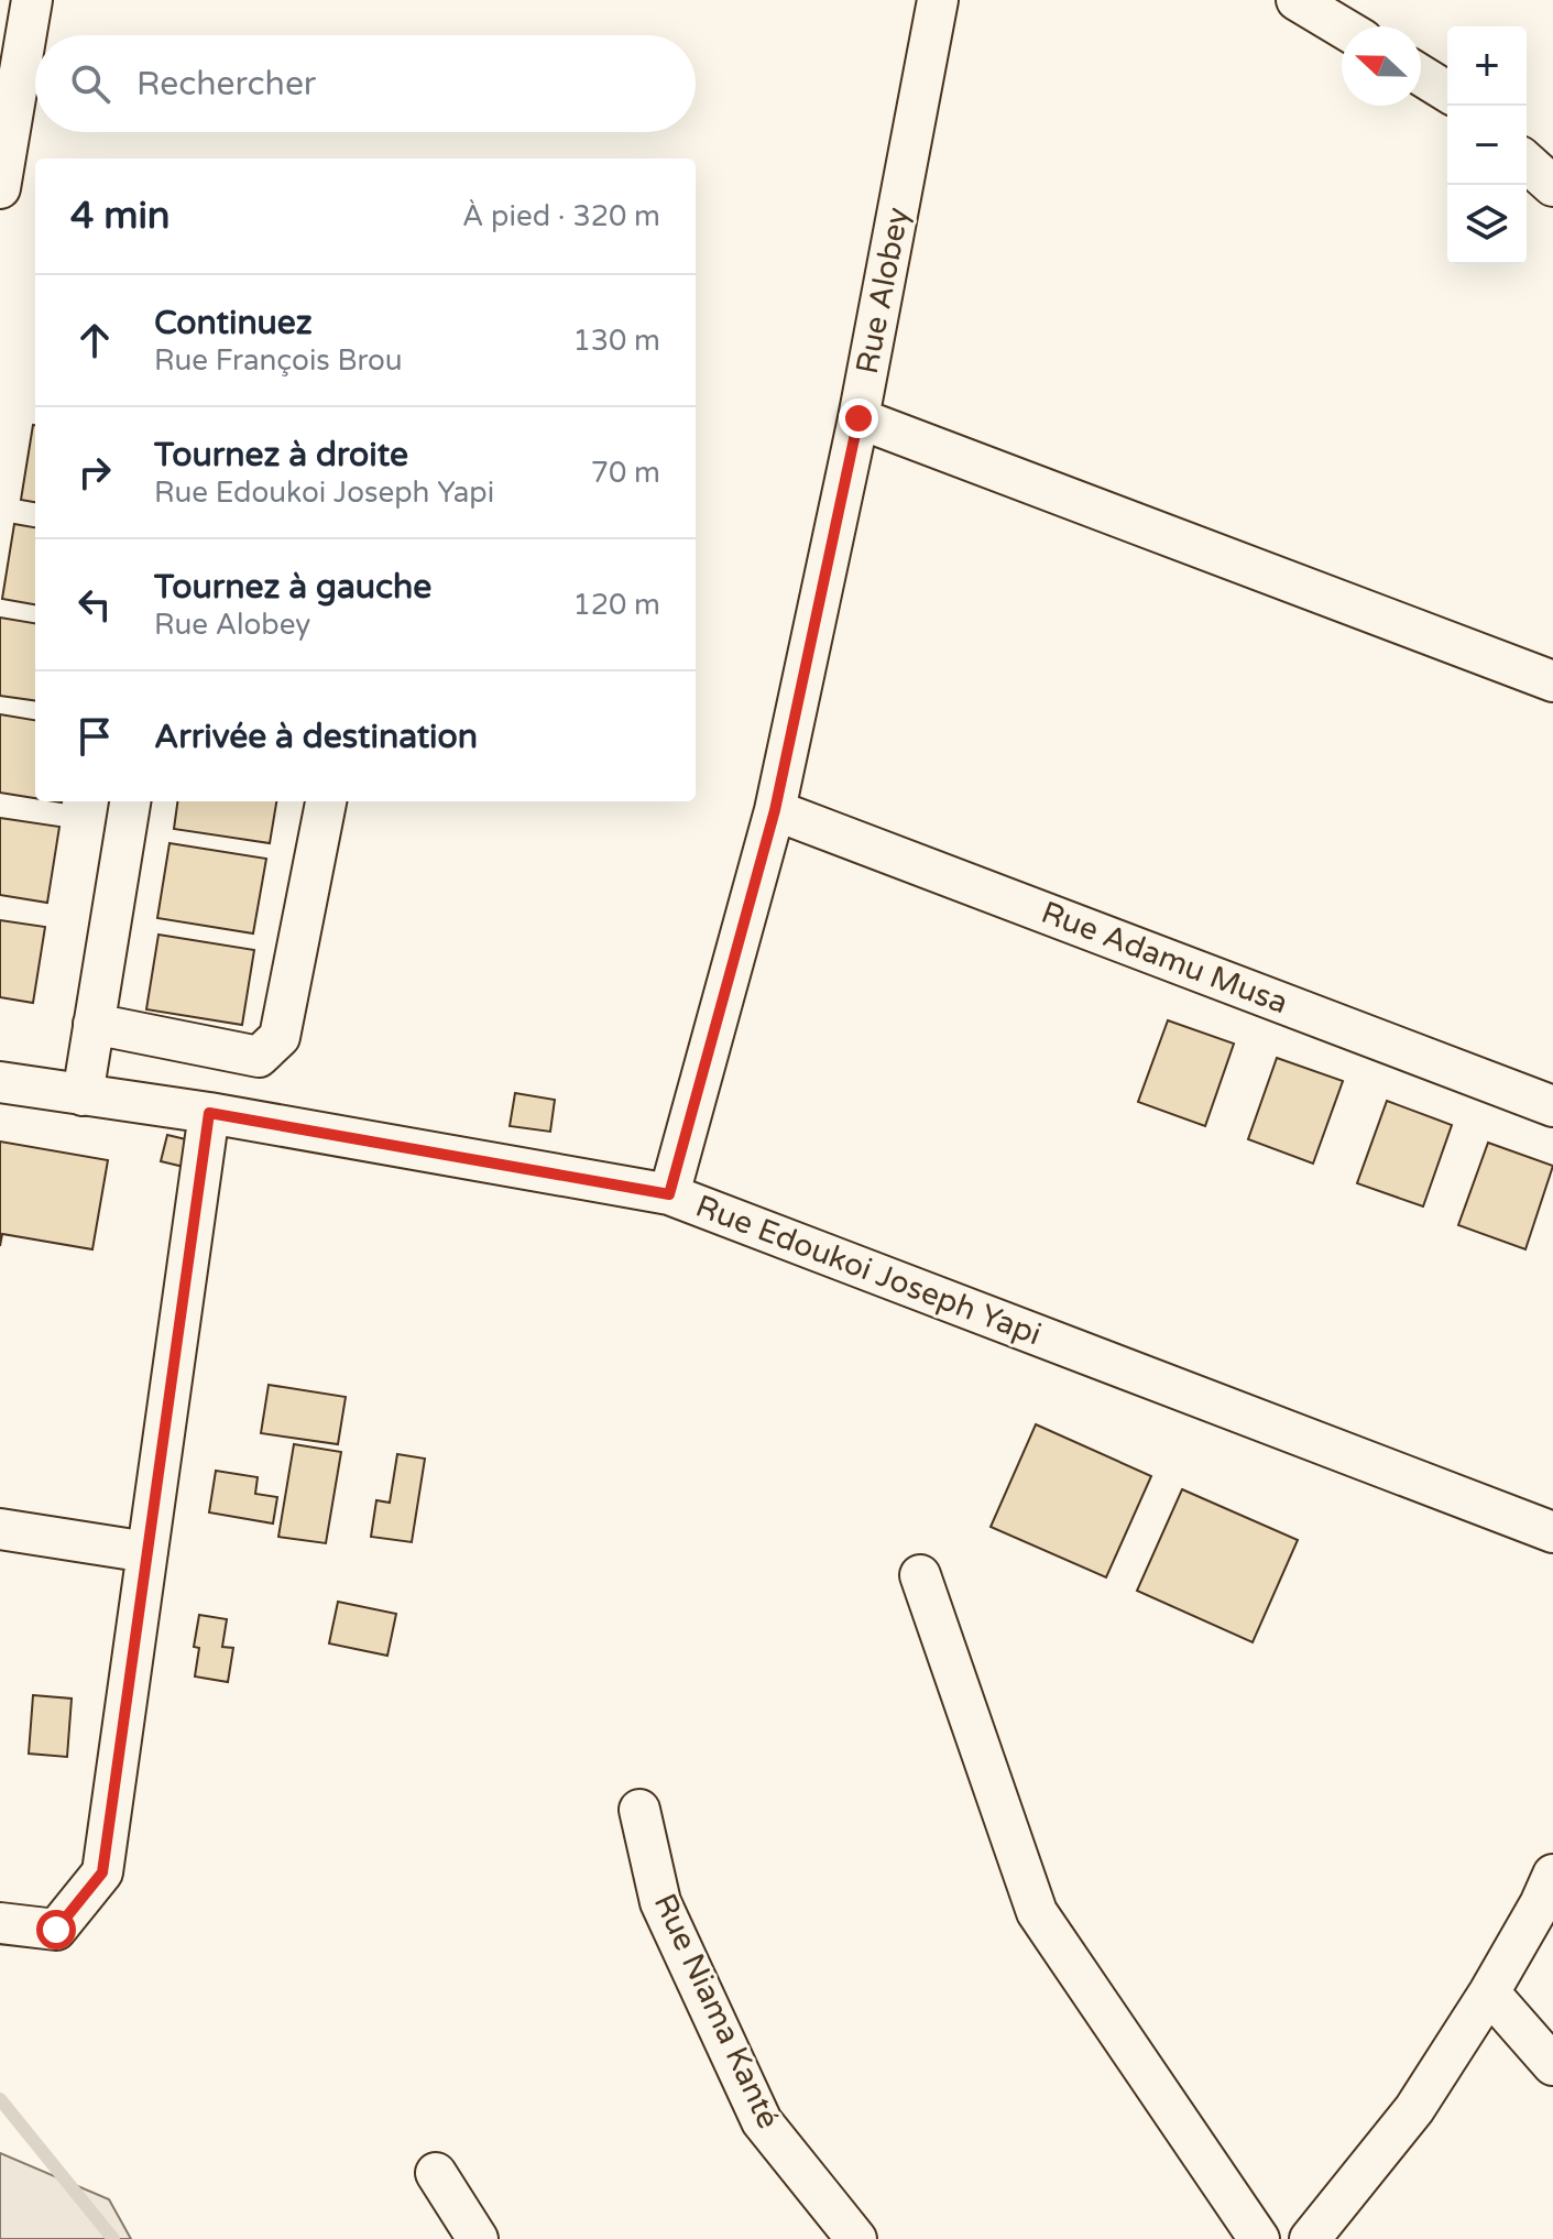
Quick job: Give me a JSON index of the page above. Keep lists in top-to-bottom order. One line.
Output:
{"streets":{"street":["Rue Alobey","Rue Adamu Musa","Rue Edoukoi Joseph Yapi","Rue Niama Kanté"]},"crossings":[["Rue Alobey","Rue Adamu Musa"],["Rue Alobey","Rue Edoukoi Joseph Yapi"]],"north":"left","page":{"map_buttons":["+","−"],"search":"Rechercher","heading":["4 min","À pied · 320 m"],"list":[["Continuez","Rue François Brou","130 m"],["Tournez à droite","Rue Edoukoi Joseph Yapi","70 m"],["Tournez à gauche","Rue Alobey","120 m"],"Arrivée à destination"]}}
